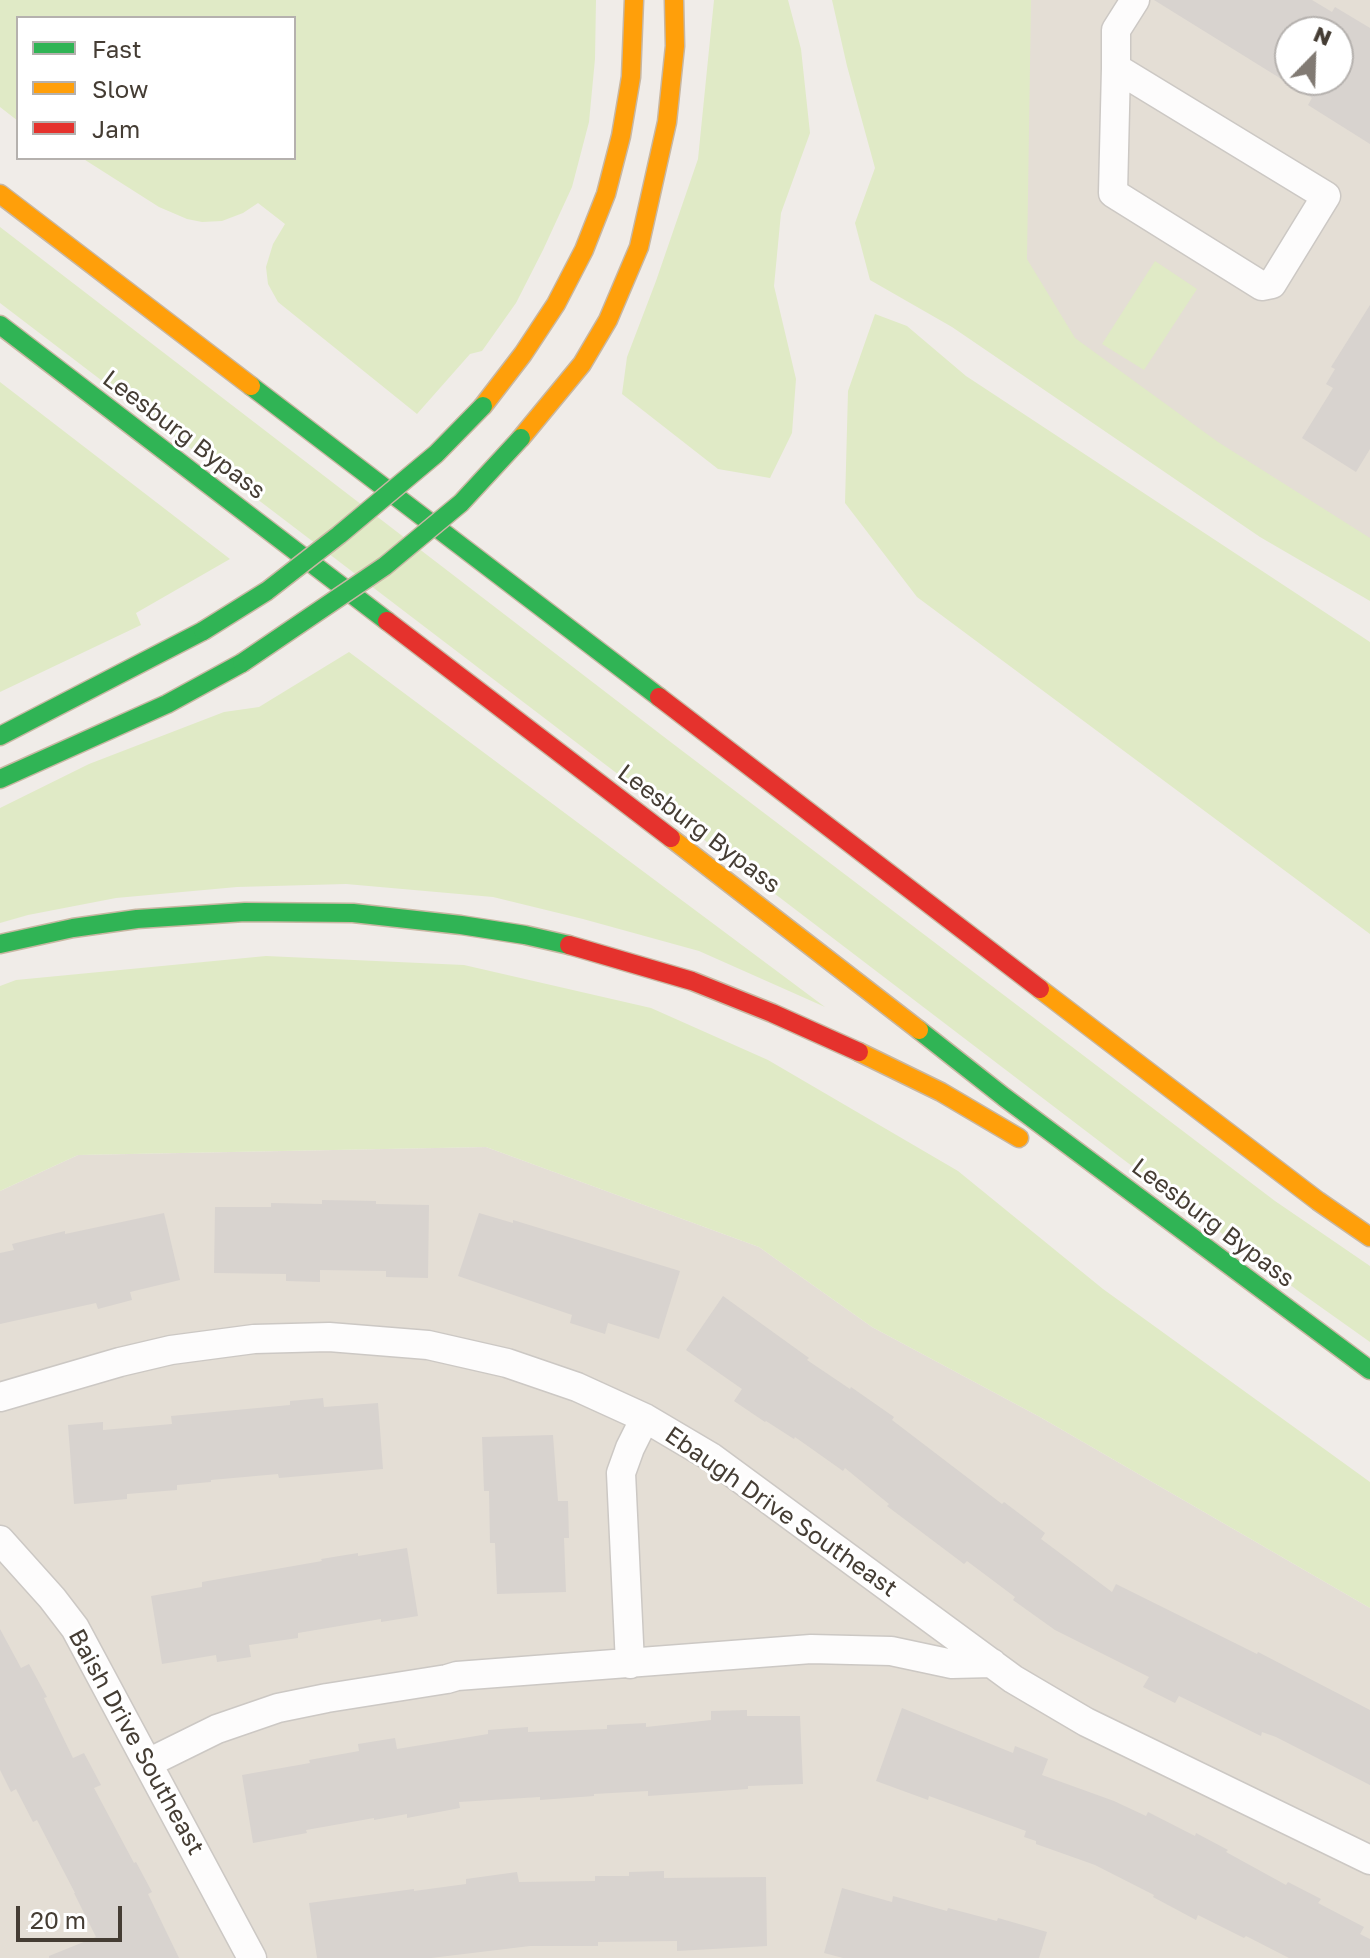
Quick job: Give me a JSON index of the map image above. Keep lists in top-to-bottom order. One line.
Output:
{"streets":{"highway":["Leesburg Bypass"],"street":["Ebaugh Drive Southeast","Baish Drive Southeast"]},"legend":["Fast","Slow","Jam"],"scale_bar":"20 m","north":"top right"}
